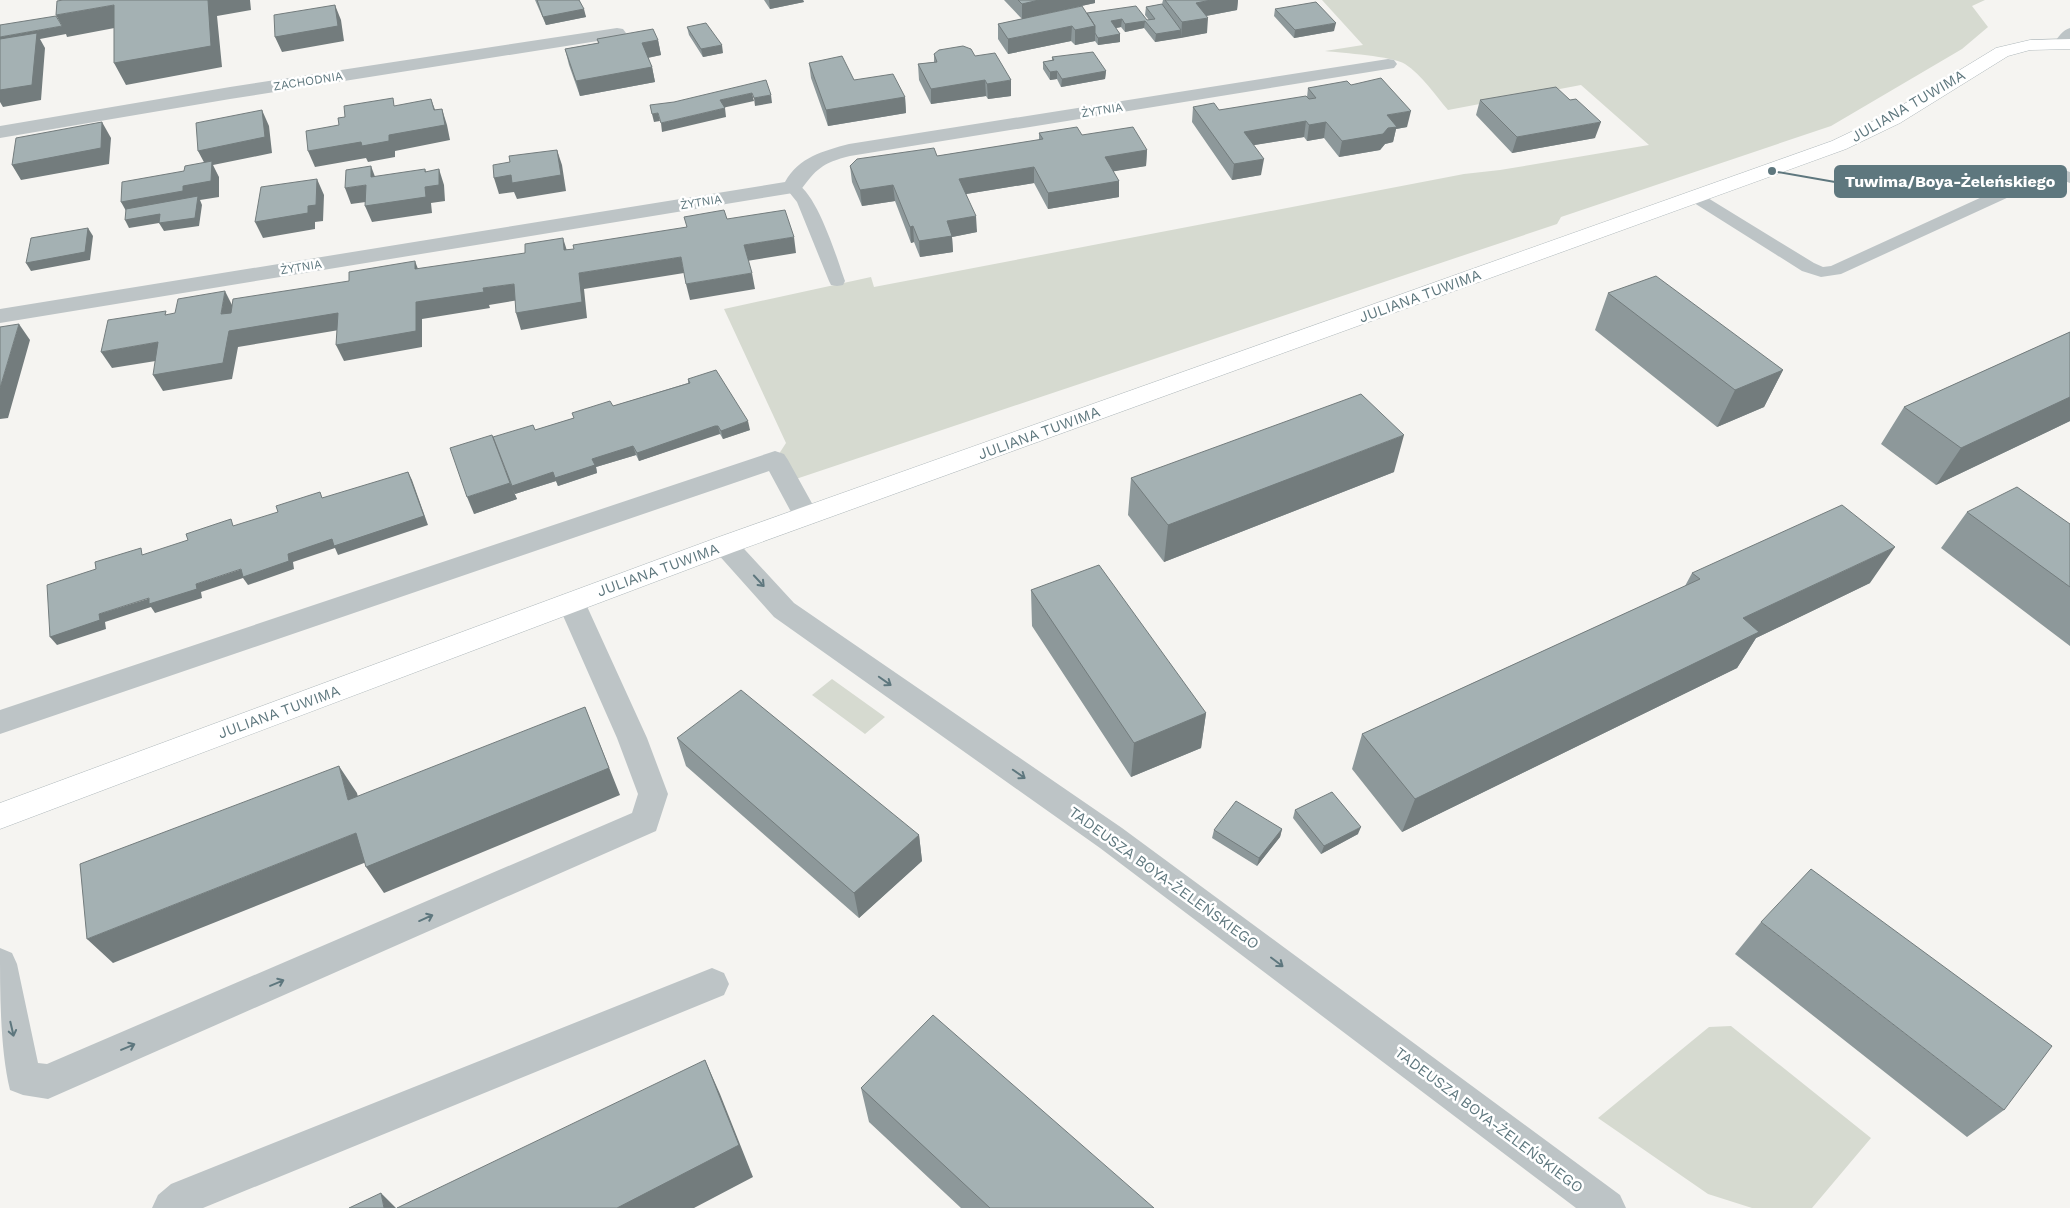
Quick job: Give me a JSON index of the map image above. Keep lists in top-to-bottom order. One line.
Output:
{"streets":{"street":["ZACHODNIA","JULIANA TUWIMA","ŻYTNIA","TADEUSZA BOYA-ŻELEŃSKIEGO"]},"crossings":[["JULIANA TUWIMA","TADEUSZA BOYA-ŻELEŃSKIEGO"]],"one_way":["TADEUSZA BOYA-ŻELEŃSKIEGO"],"places":["Tuwima/Boya-Żeleńskiego"]}
